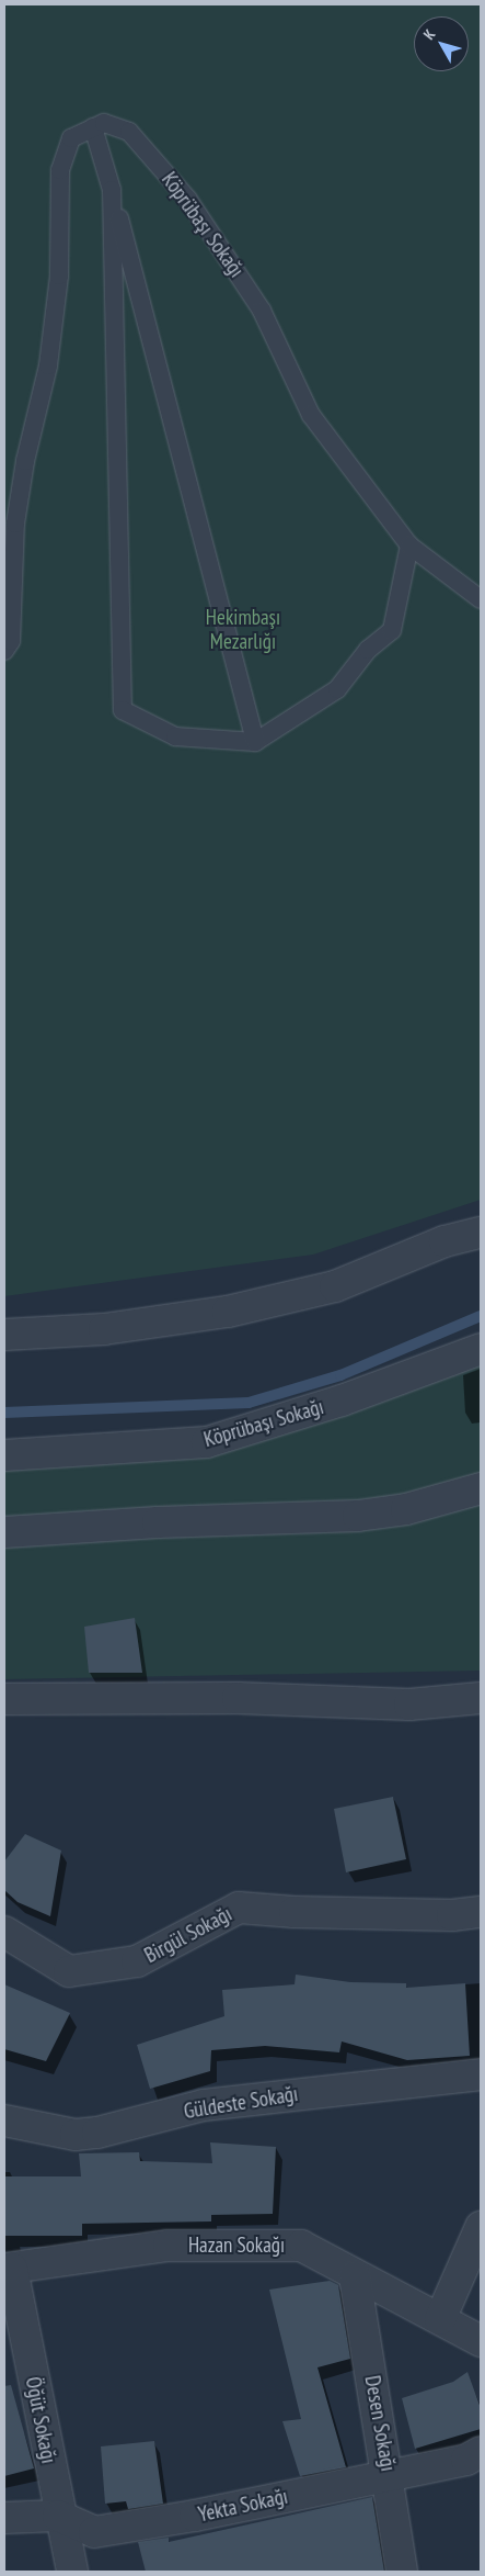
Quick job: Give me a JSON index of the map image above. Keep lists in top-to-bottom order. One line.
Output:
{"streets":{"street":["Köprübaşı Sokağı","Birgül Sokağı","Güldeste Sokağı","Hazan Sokağı","Öğüt Sokağı","Desen Sokağı","Yekta Sokağı"]},"crossings":[["Hazan Sokağı","Öğüt Sokağı"],["Hazan Sokağı","Desen Sokağı"],["Öğüt Sokağı","Yekta Sokağı"],["Desen Sokağı","Yekta Sokağı"]],"parks":["Hekimbaşı Mezarlığı"],"north":"top left"}
